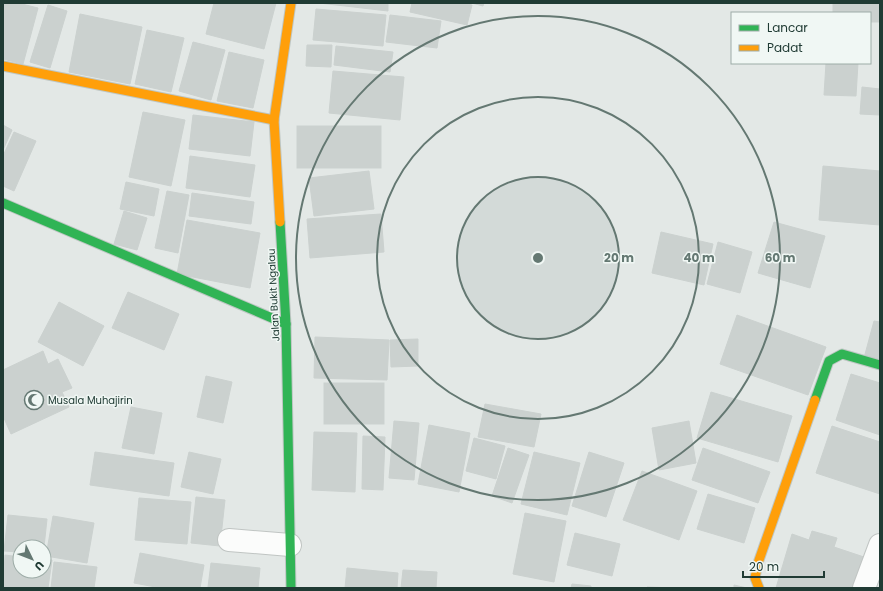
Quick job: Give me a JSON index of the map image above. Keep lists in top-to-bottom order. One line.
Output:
{"streets":{"street":["Jalan Bukit Ngalau"]},"places":{"mosque":["Musala Muhajirin"]},"legend":["Lancar","Padat"],"scale_bar":"20 m","north":"bottom right","rings":["20 m","40 m","60 m"]}
